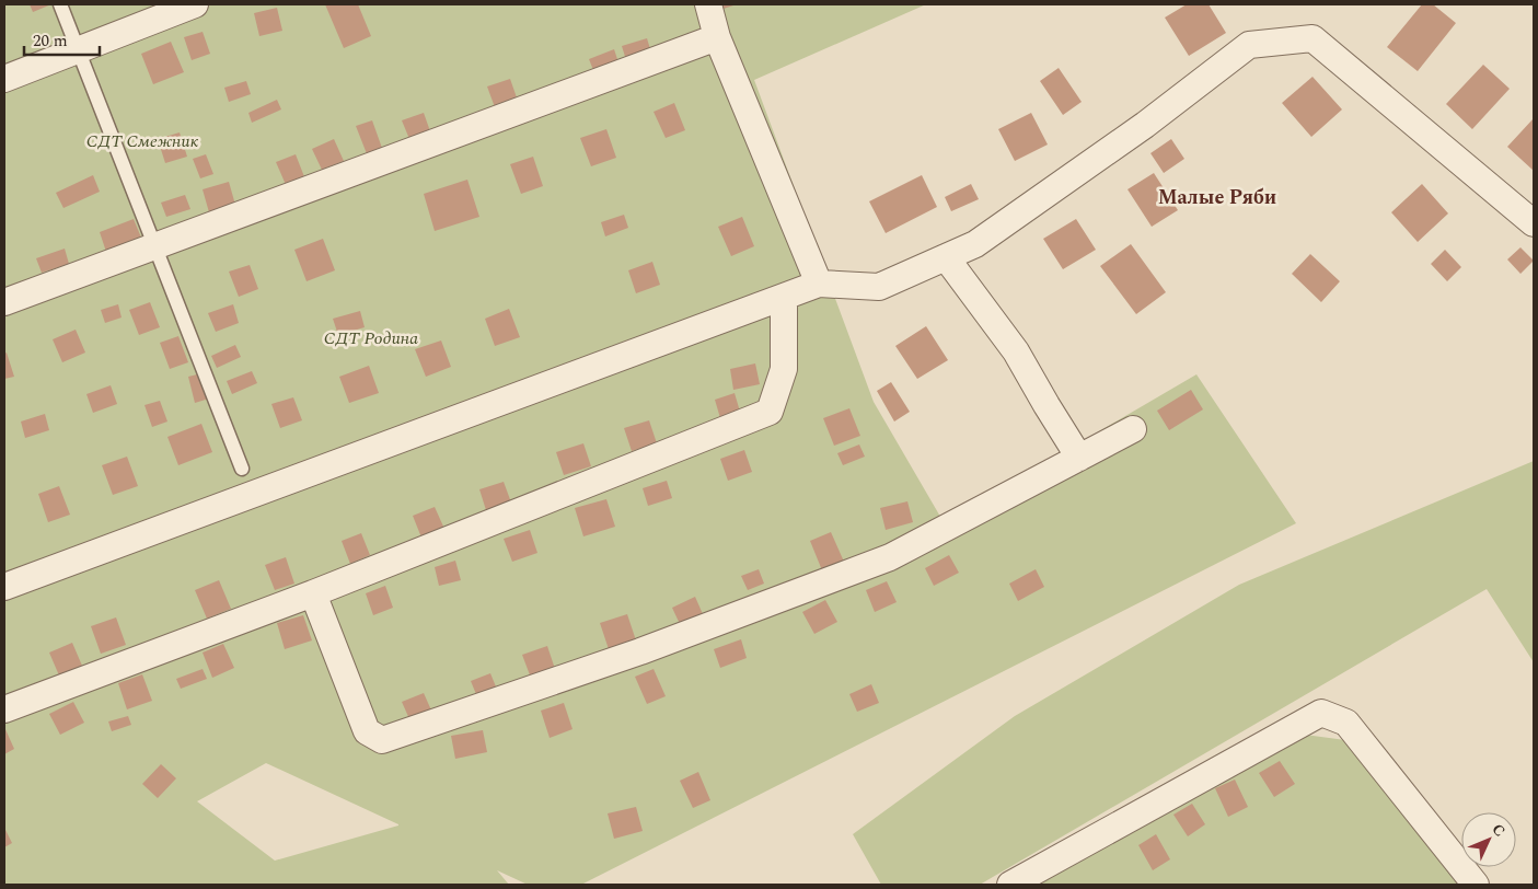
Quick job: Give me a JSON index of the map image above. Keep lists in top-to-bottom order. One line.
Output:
{"districts":["Малые Ряби"],"parks":["СДТ Смежник","СДТ Родина"],"scale_bar":"20 m","north":"top right"}
